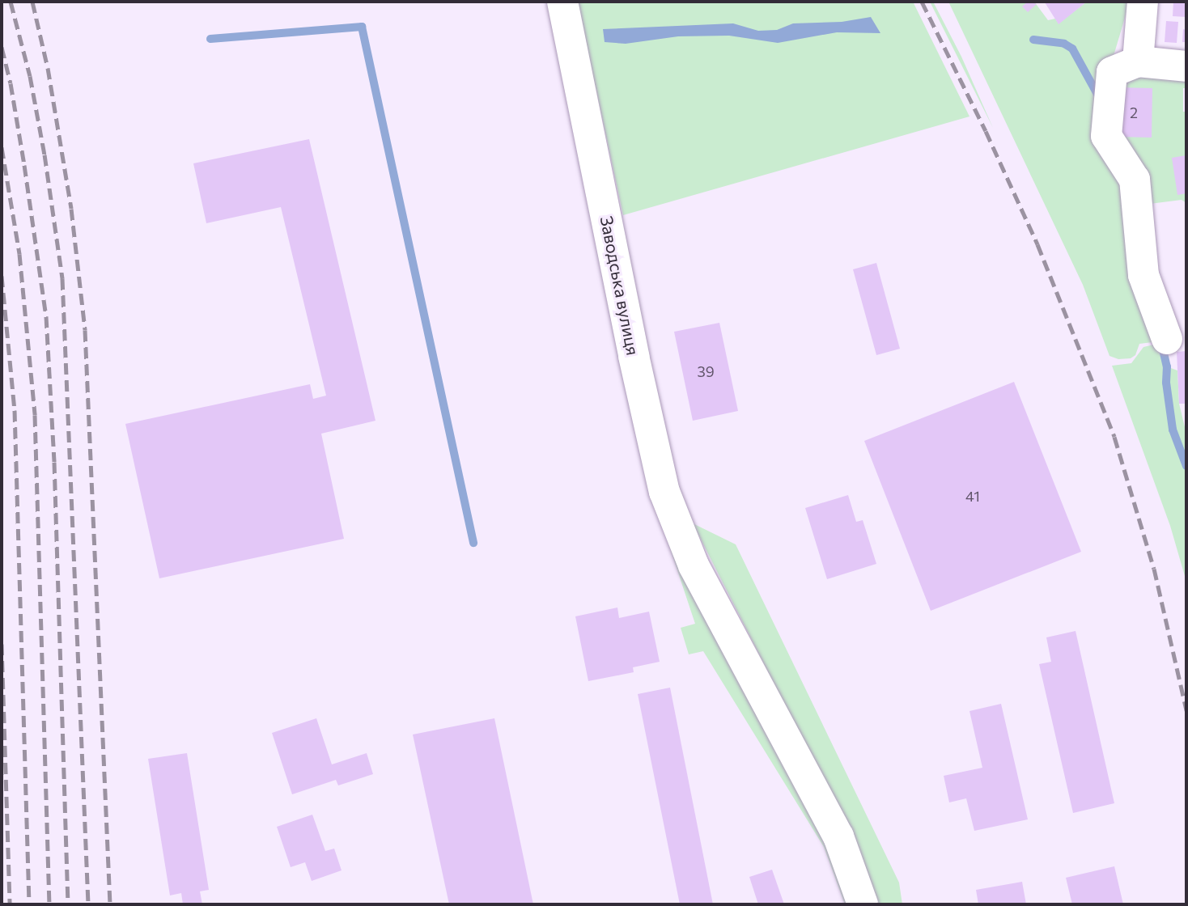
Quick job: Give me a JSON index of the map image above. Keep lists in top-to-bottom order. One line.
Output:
{"streets":{"street":["Заводська вулиця"]},"house_numbers":["2","39","41"]}
